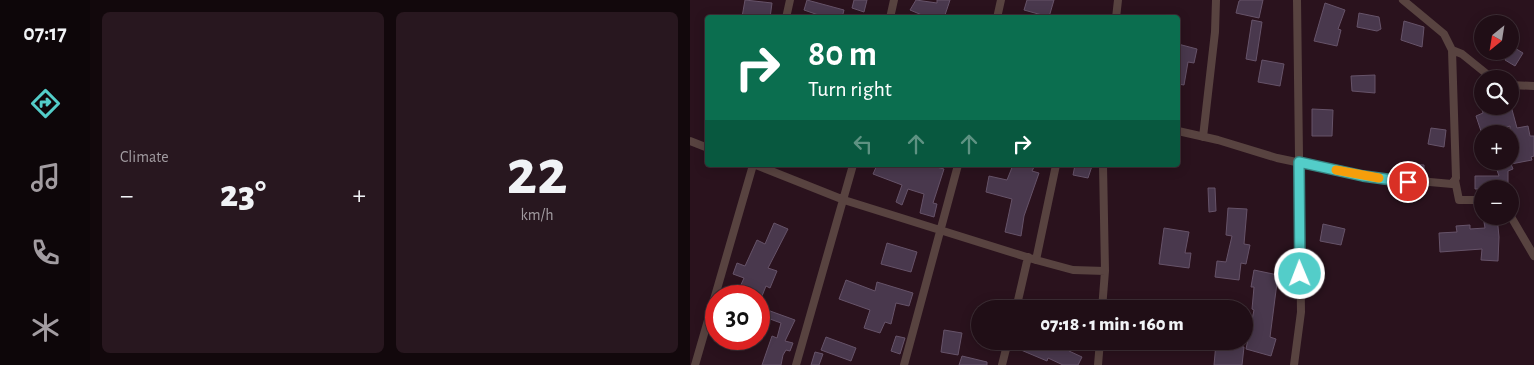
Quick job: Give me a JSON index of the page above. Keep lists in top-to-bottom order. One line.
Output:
{"north":"bottom left","page":{"tabs":"07:17","tile":["Climate",["22","km/h"]],"map_buttons":["+","−"],"turn":["80 m","Turn right"],"heat":["−","23°","+"],"limit":"30","trip":"07:18 · 1 min · 160 m"}}
